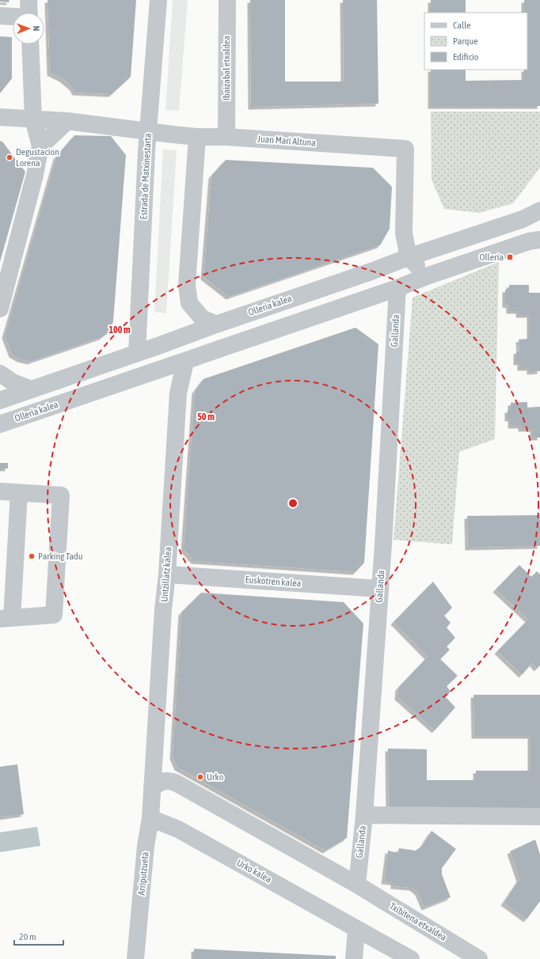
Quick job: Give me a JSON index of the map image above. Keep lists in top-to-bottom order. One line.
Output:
{"streets":{"street":["Ibaizabal etxaldea","Juan Mari Altuna","Estrada de Matxinestarta","Olleria kalea","Gallanda","Untzillatz kalea","Euskotren kalea","Urko kalea","Arriputzueta","Txibitena etxaldea"]},"crossings":[["Ibaizabal etxaldea","Juan Mari Altuna"],["Juan Mari Altuna","Estrada de Matxinestarta"],["Juan Mari Altuna","Olleria kalea"],["Estrada de Matxinestarta","Olleria kalea"],["Olleria kalea","Gallanda"],["Olleria kalea","Untzillatz kalea"],["Gallanda","Euskotren kalea"],["Gallanda","Txibitena etxaldea"],["Untzillatz kalea","Euskotren kalea"],["Untzillatz kalea","Arriputzueta"],["Urko kalea","Arriputzueta"]],"places":{"other":["Degustacion Lorena","Parking Tadu","Urko"],"transit":["Olleria"]},"legend":["Calle","Parque","Edificio"],"scale_bar":"20 m","north":"right","rings":["100 m","50 m"]}
